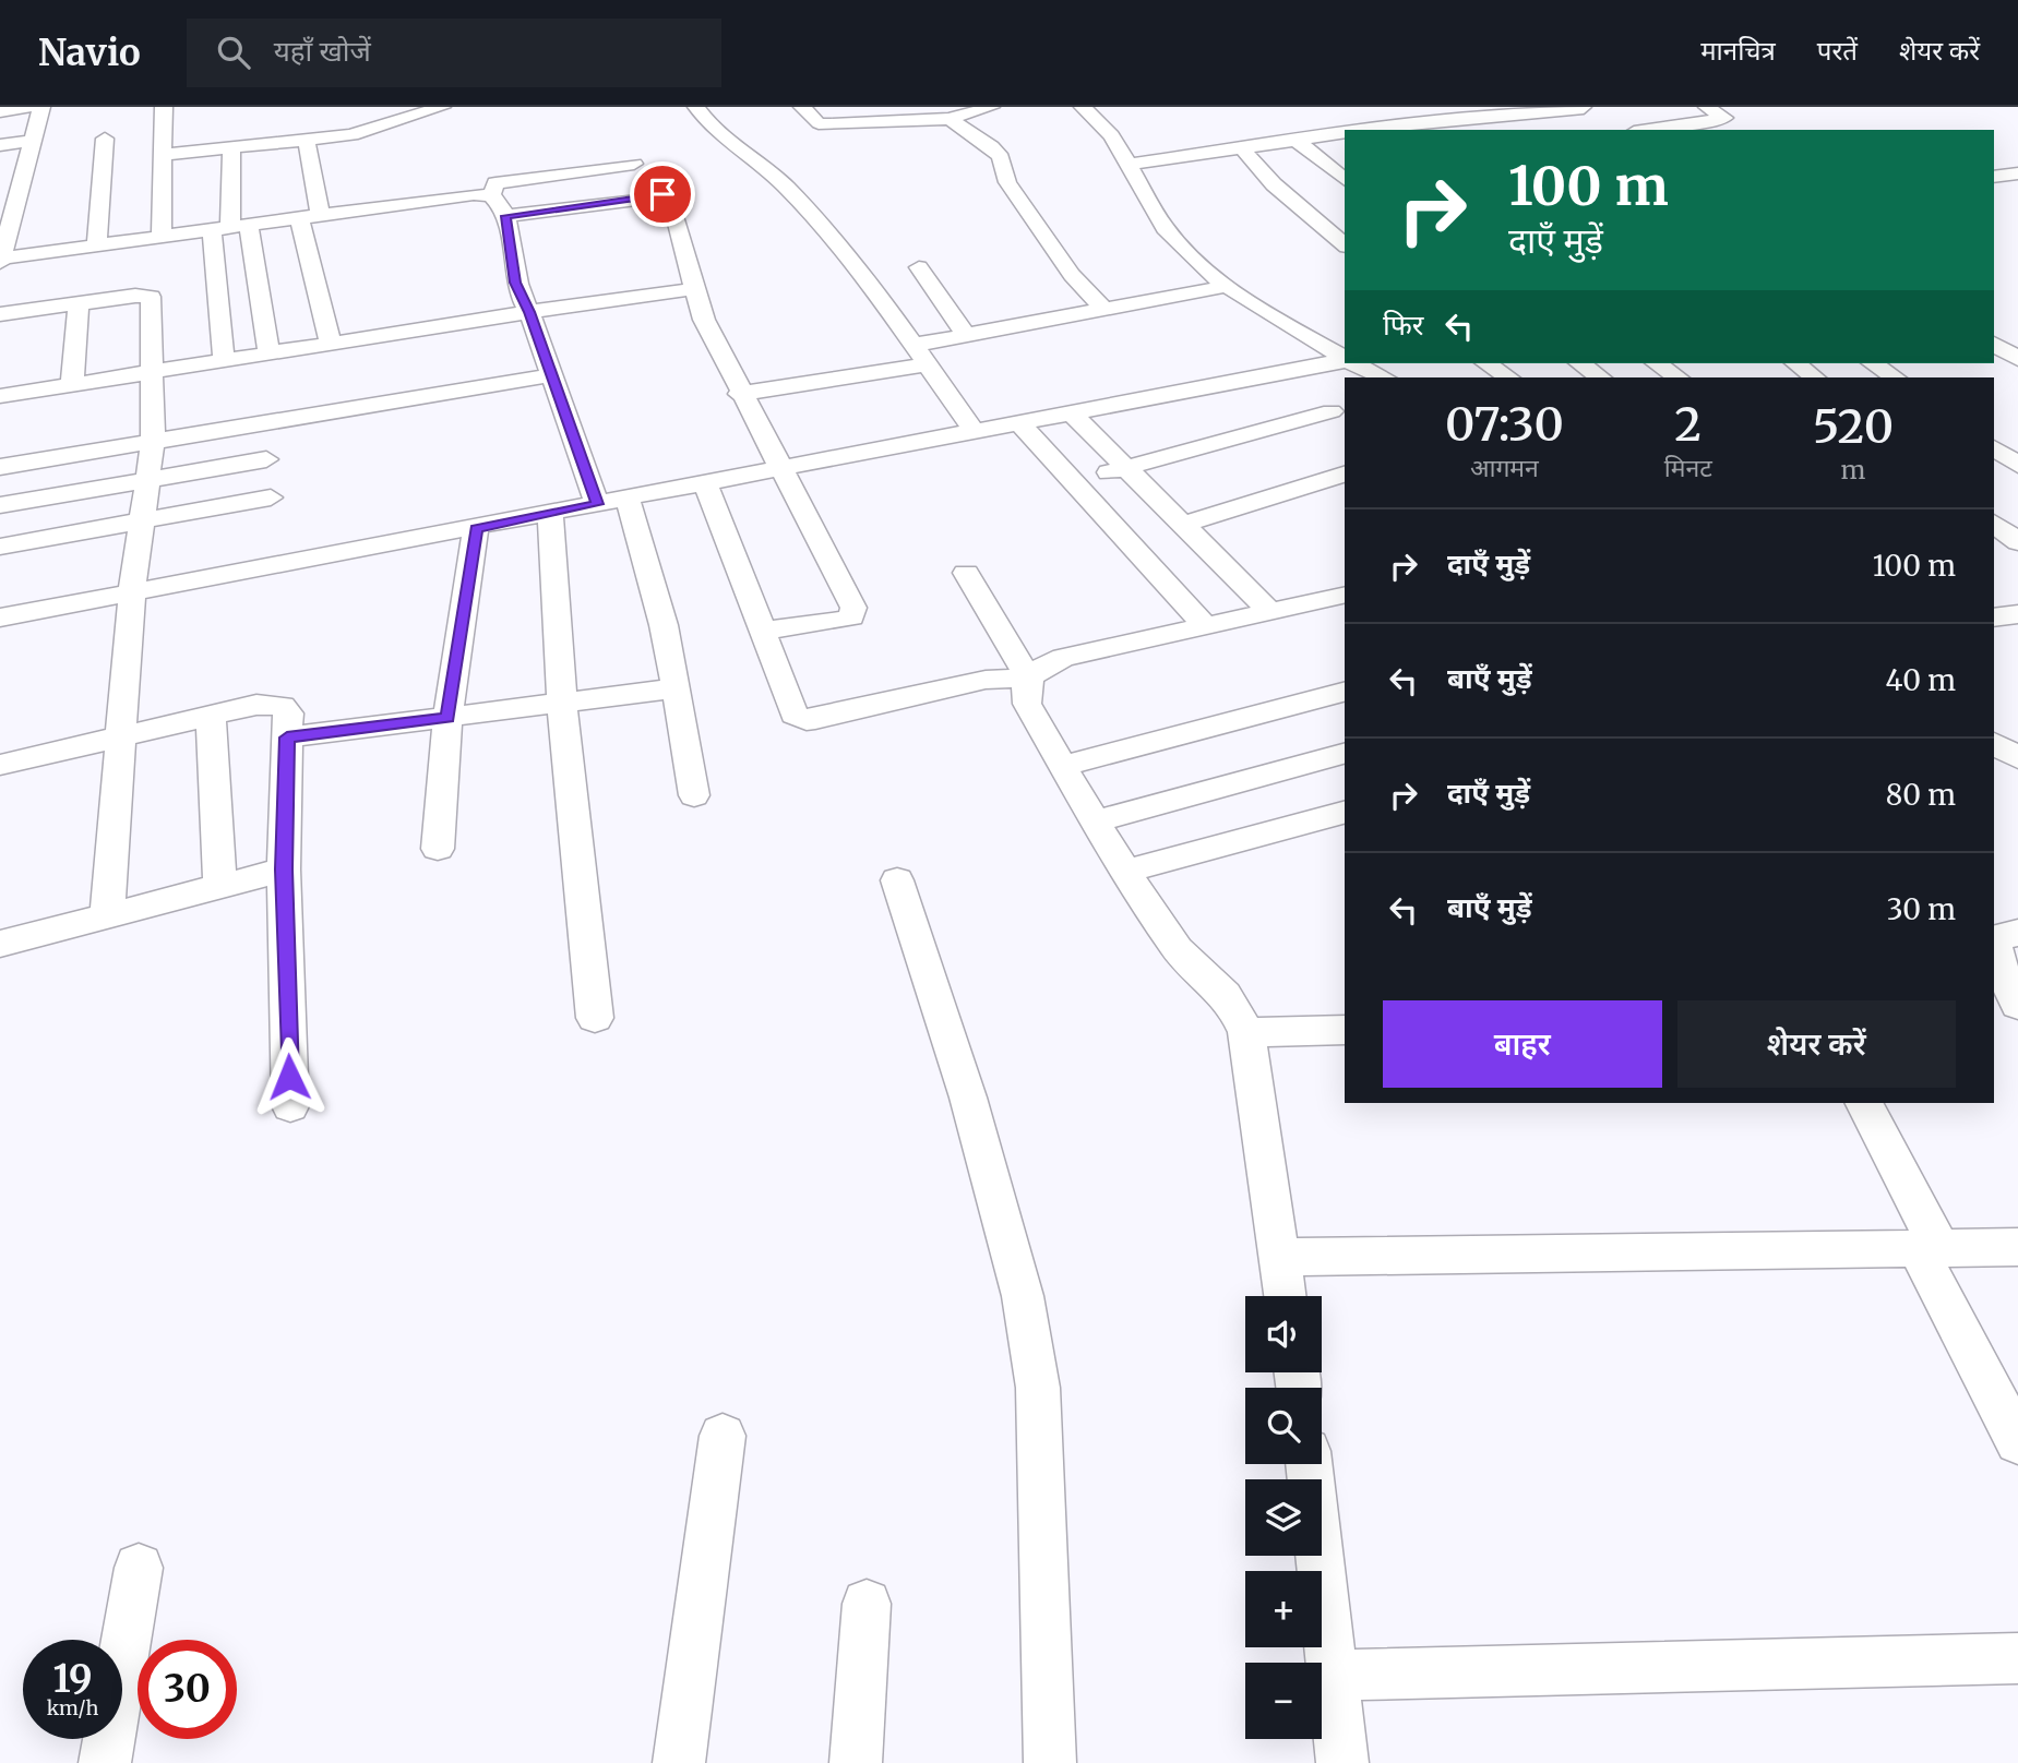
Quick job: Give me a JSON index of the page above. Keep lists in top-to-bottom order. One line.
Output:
{"page":{"header":"Navio","search":"यहाँ खोजें","nav":["मानचित्र","परतें","शेयर करें"],"turn":["100 m","दाएँ मुड़ें"],"then":"फिर","eta":["07:30","आगमन","2","मिनट","520","m"],"list":[{"name":"दाएँ मुड़ें","value":"100 m"},{"name":"बाएँ मुड़ें","value":"40 m"},{"name":"दाएँ मुड़ें","value":"80 m"},{"name":"बाएँ मुड़ें","value":"30 m"}],"buttons":["बाहर","शेयर करें"],"map_buttons":["+","−"],"speed":"19 km/h","limit":"30"}}
